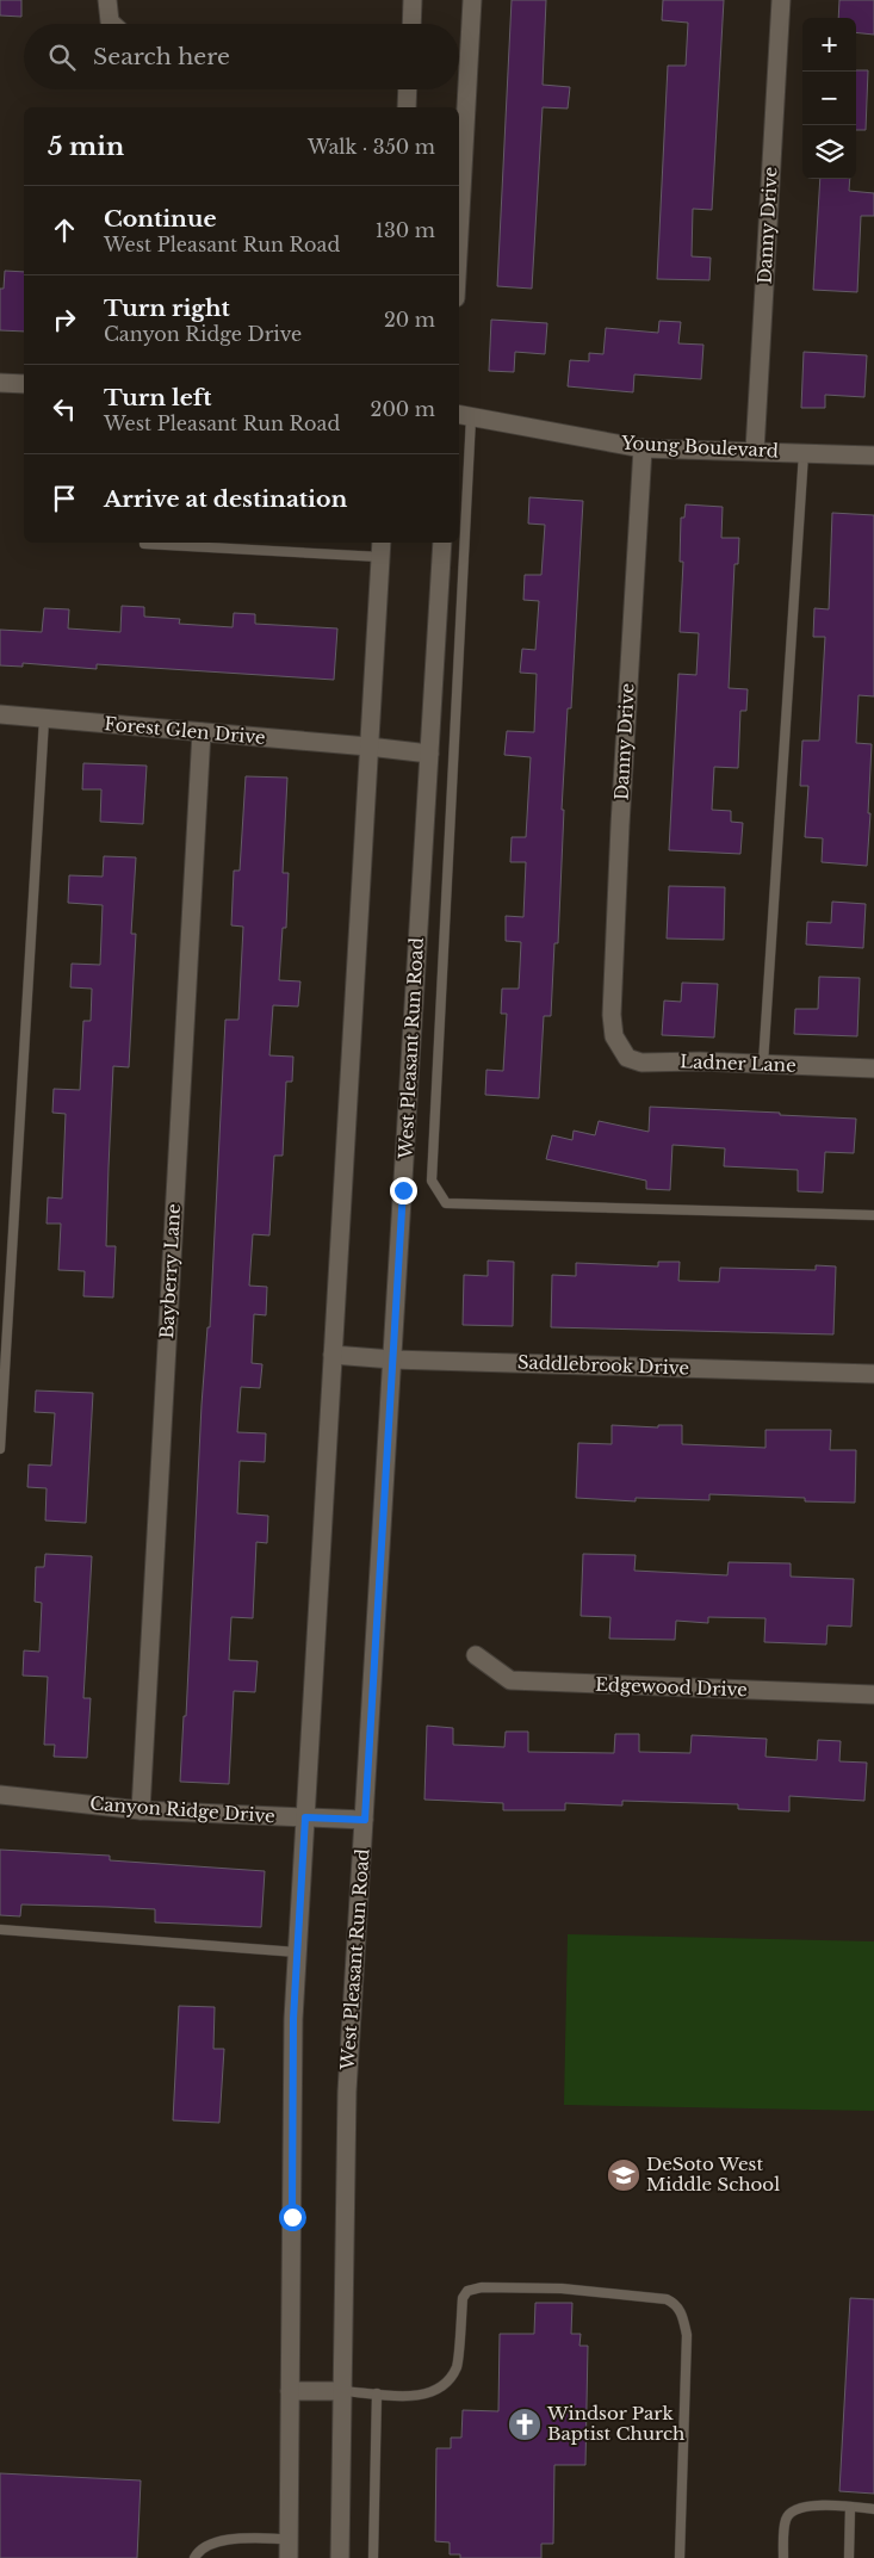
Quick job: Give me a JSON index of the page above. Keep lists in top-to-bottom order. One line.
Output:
{"streets":{"street":["Danny Drive","Young Boulevard","Forest Glen Drive","West Pleasant Run Road","Ladner Lane","Bayberry Lane","Saddlebrook Drive","Edgewood Drive","Canyon Ridge Drive"]},"crossings":[["Danny Drive","Young Boulevard"],["Danny Drive","Ladner Lane"],["Forest Glen Drive","West Pleasant Run Road"],["Forest Glen Drive","Bayberry Lane"],["West Pleasant Run Road","Saddlebrook Drive"],["West Pleasant Run Road","Canyon Ridge Drive"],["Bayberry Lane","Canyon Ridge Drive"]],"places":{"school or university":["DeSoto West Middle School"],"church":["Windsor Park Baptist Church"]},"page":{"map_buttons":["+","−"],"search":"Search here","heading":["5 min","Walk · 350 m"],"list":[["Continue","West Pleasant Run Road","130 m"],["Turn right","Canyon Ridge Drive","20 m"],["Turn left","West Pleasant Run Road","200 m"],"Arrive at destination"]}}
